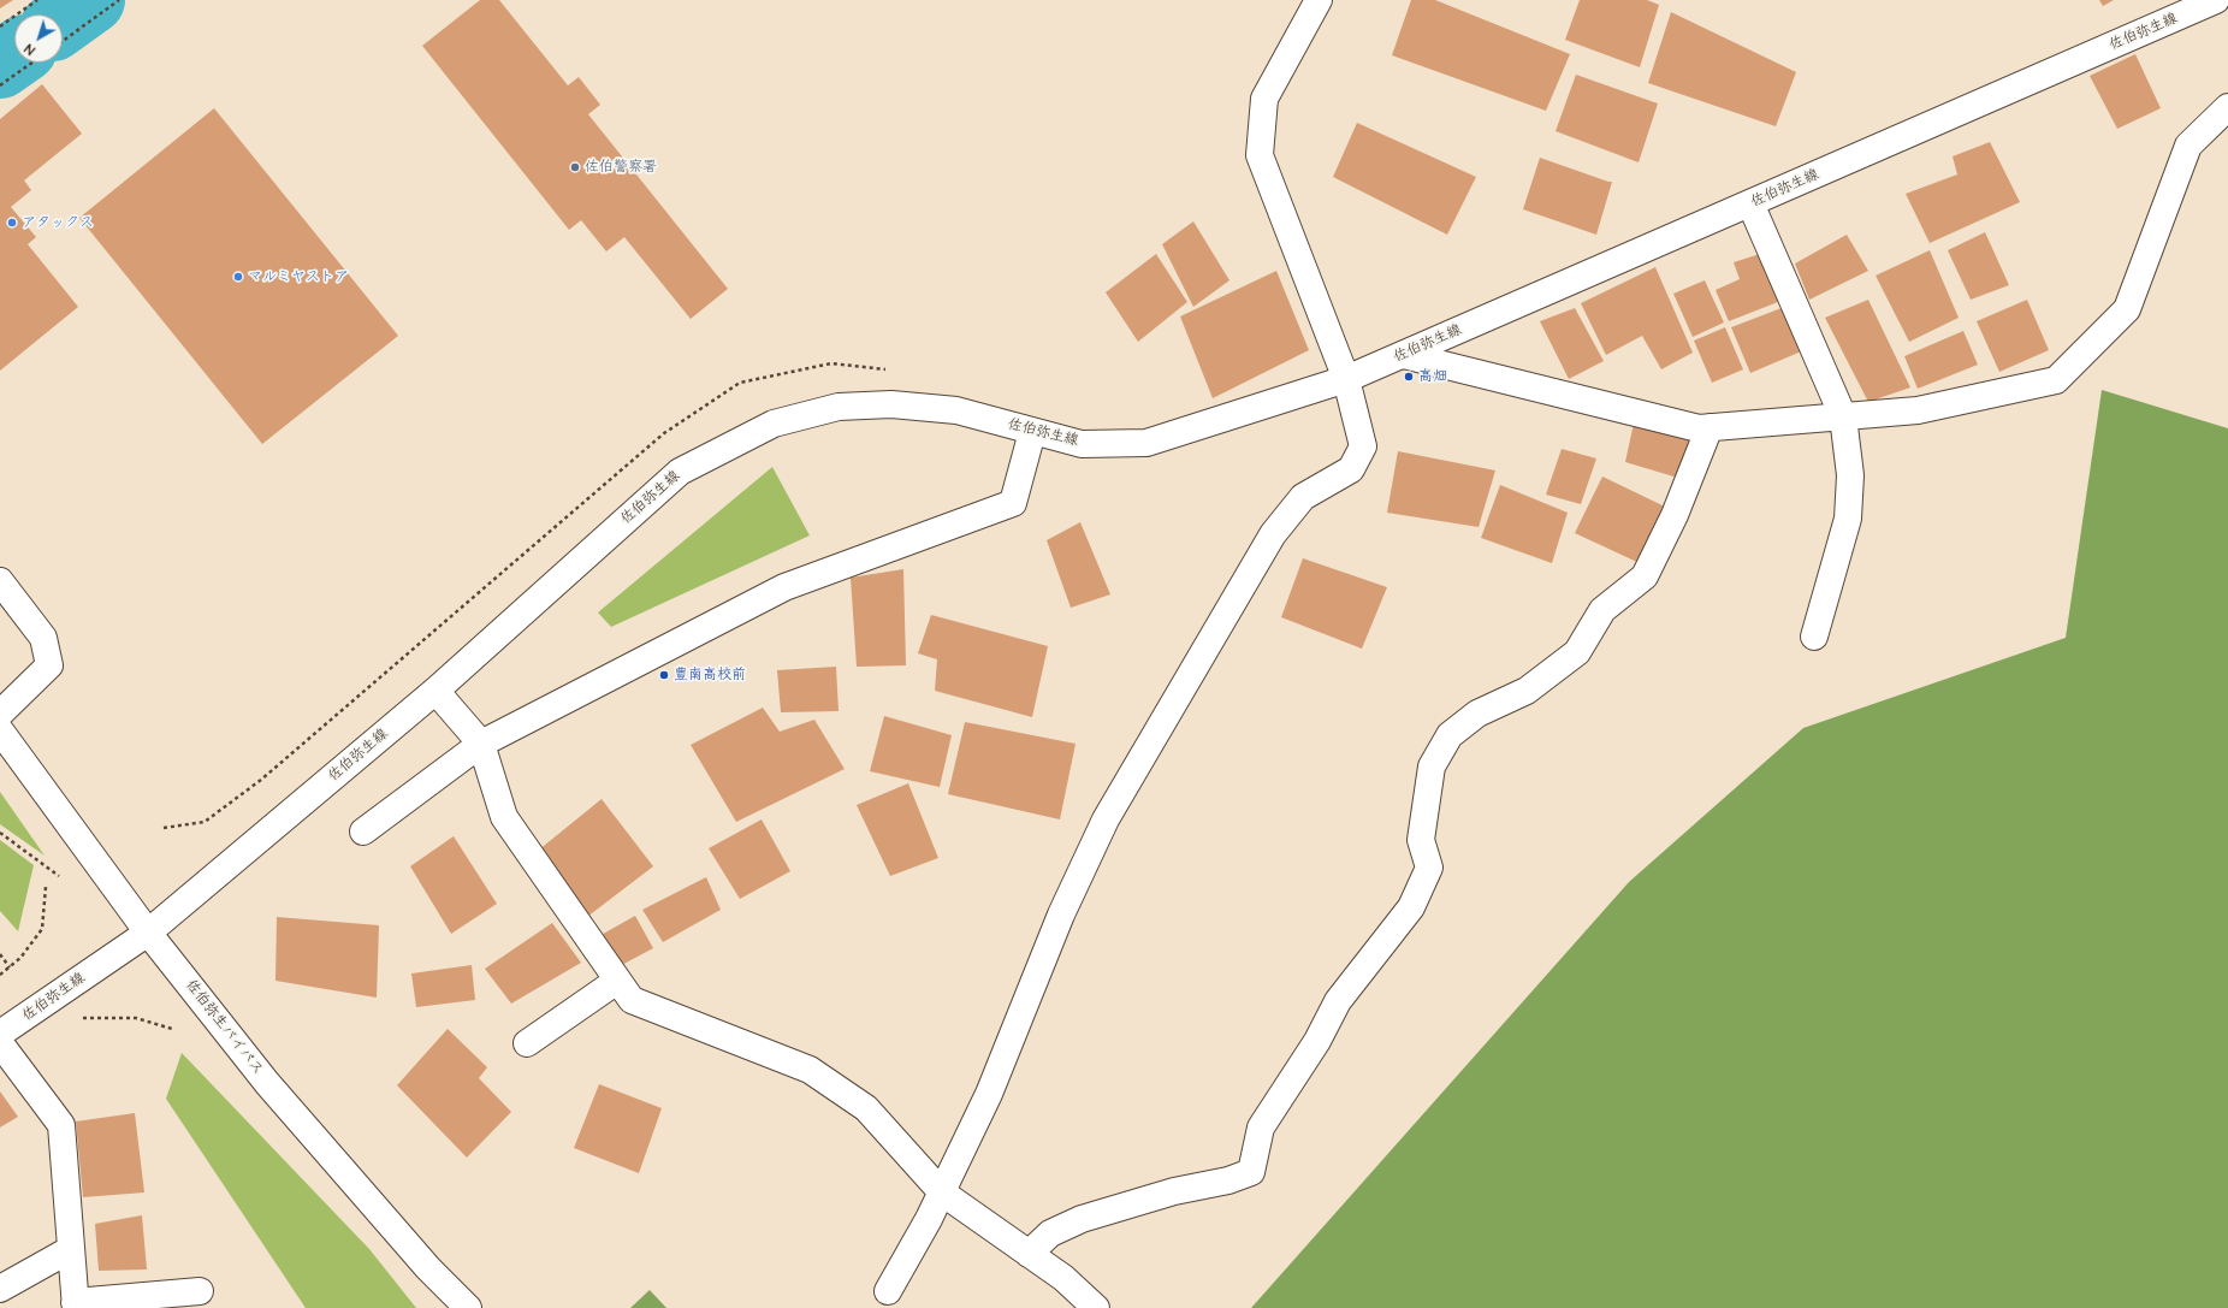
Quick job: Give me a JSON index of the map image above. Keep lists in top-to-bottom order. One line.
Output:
{"streets":{"main road":["佐伯弥生線","佐伯弥生バイパス"]},"crossings":[["佐伯弥生線","佐伯弥生バイパス"]],"places":["佐伯警察署","アタックス","マルミヤストア","高畑","豊南高校前"],"north":"bottom left"}
